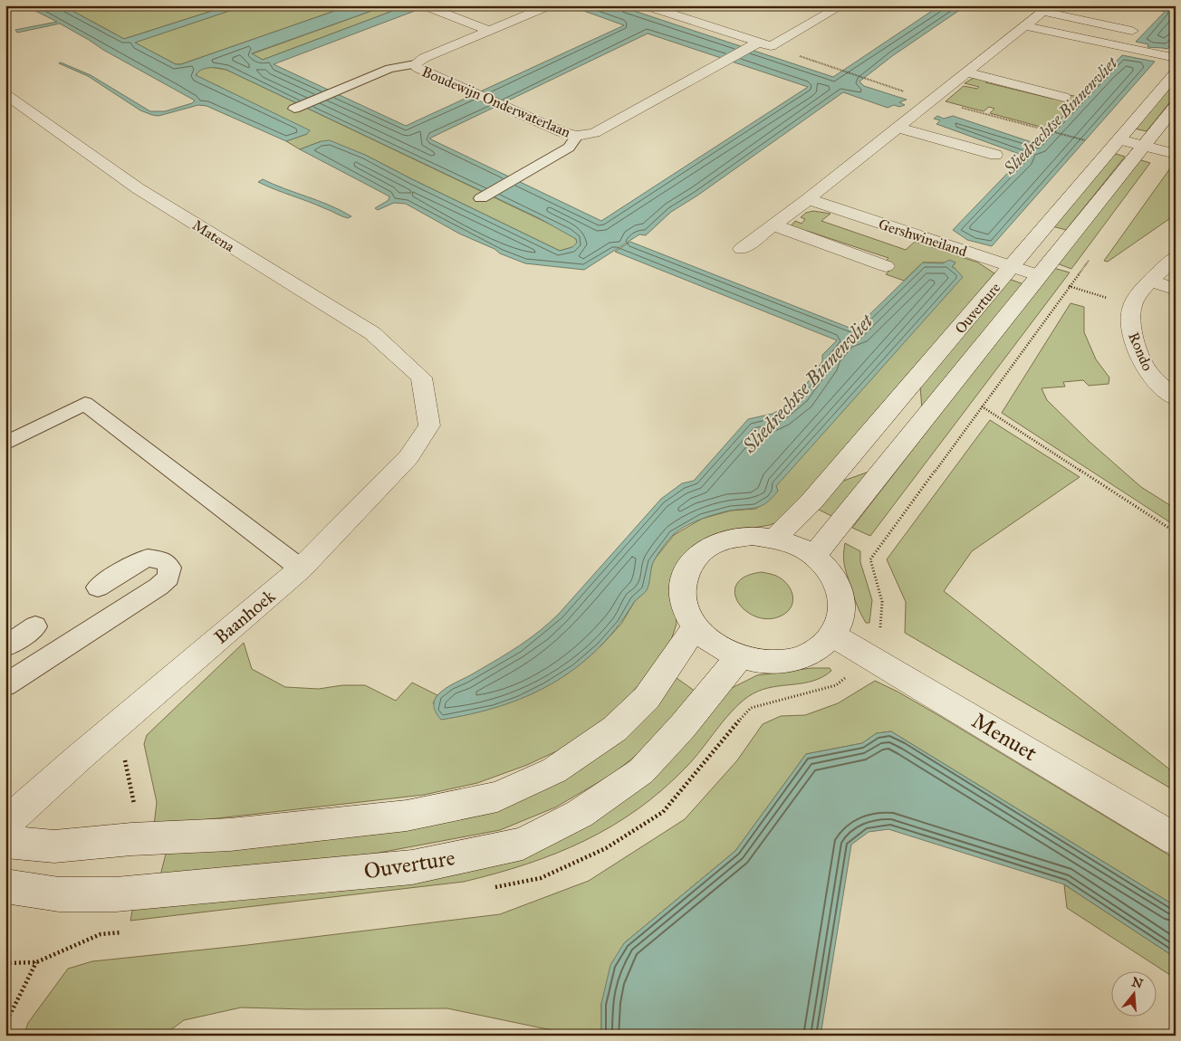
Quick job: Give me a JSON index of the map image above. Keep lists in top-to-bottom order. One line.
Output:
{"streets":{"street":["Boudewijn Onderwaterlaan","Matena","Gershwineiland","Ouverture","Rondo","Baanhoek","Menuet"]},"crossings":[["Matena","Baanhoek"],["Gershwineiland","Ouverture"],["Ouverture","Menuet"]],"water":["Sliedrechtse Binnenvliet"],"north":"top"}
